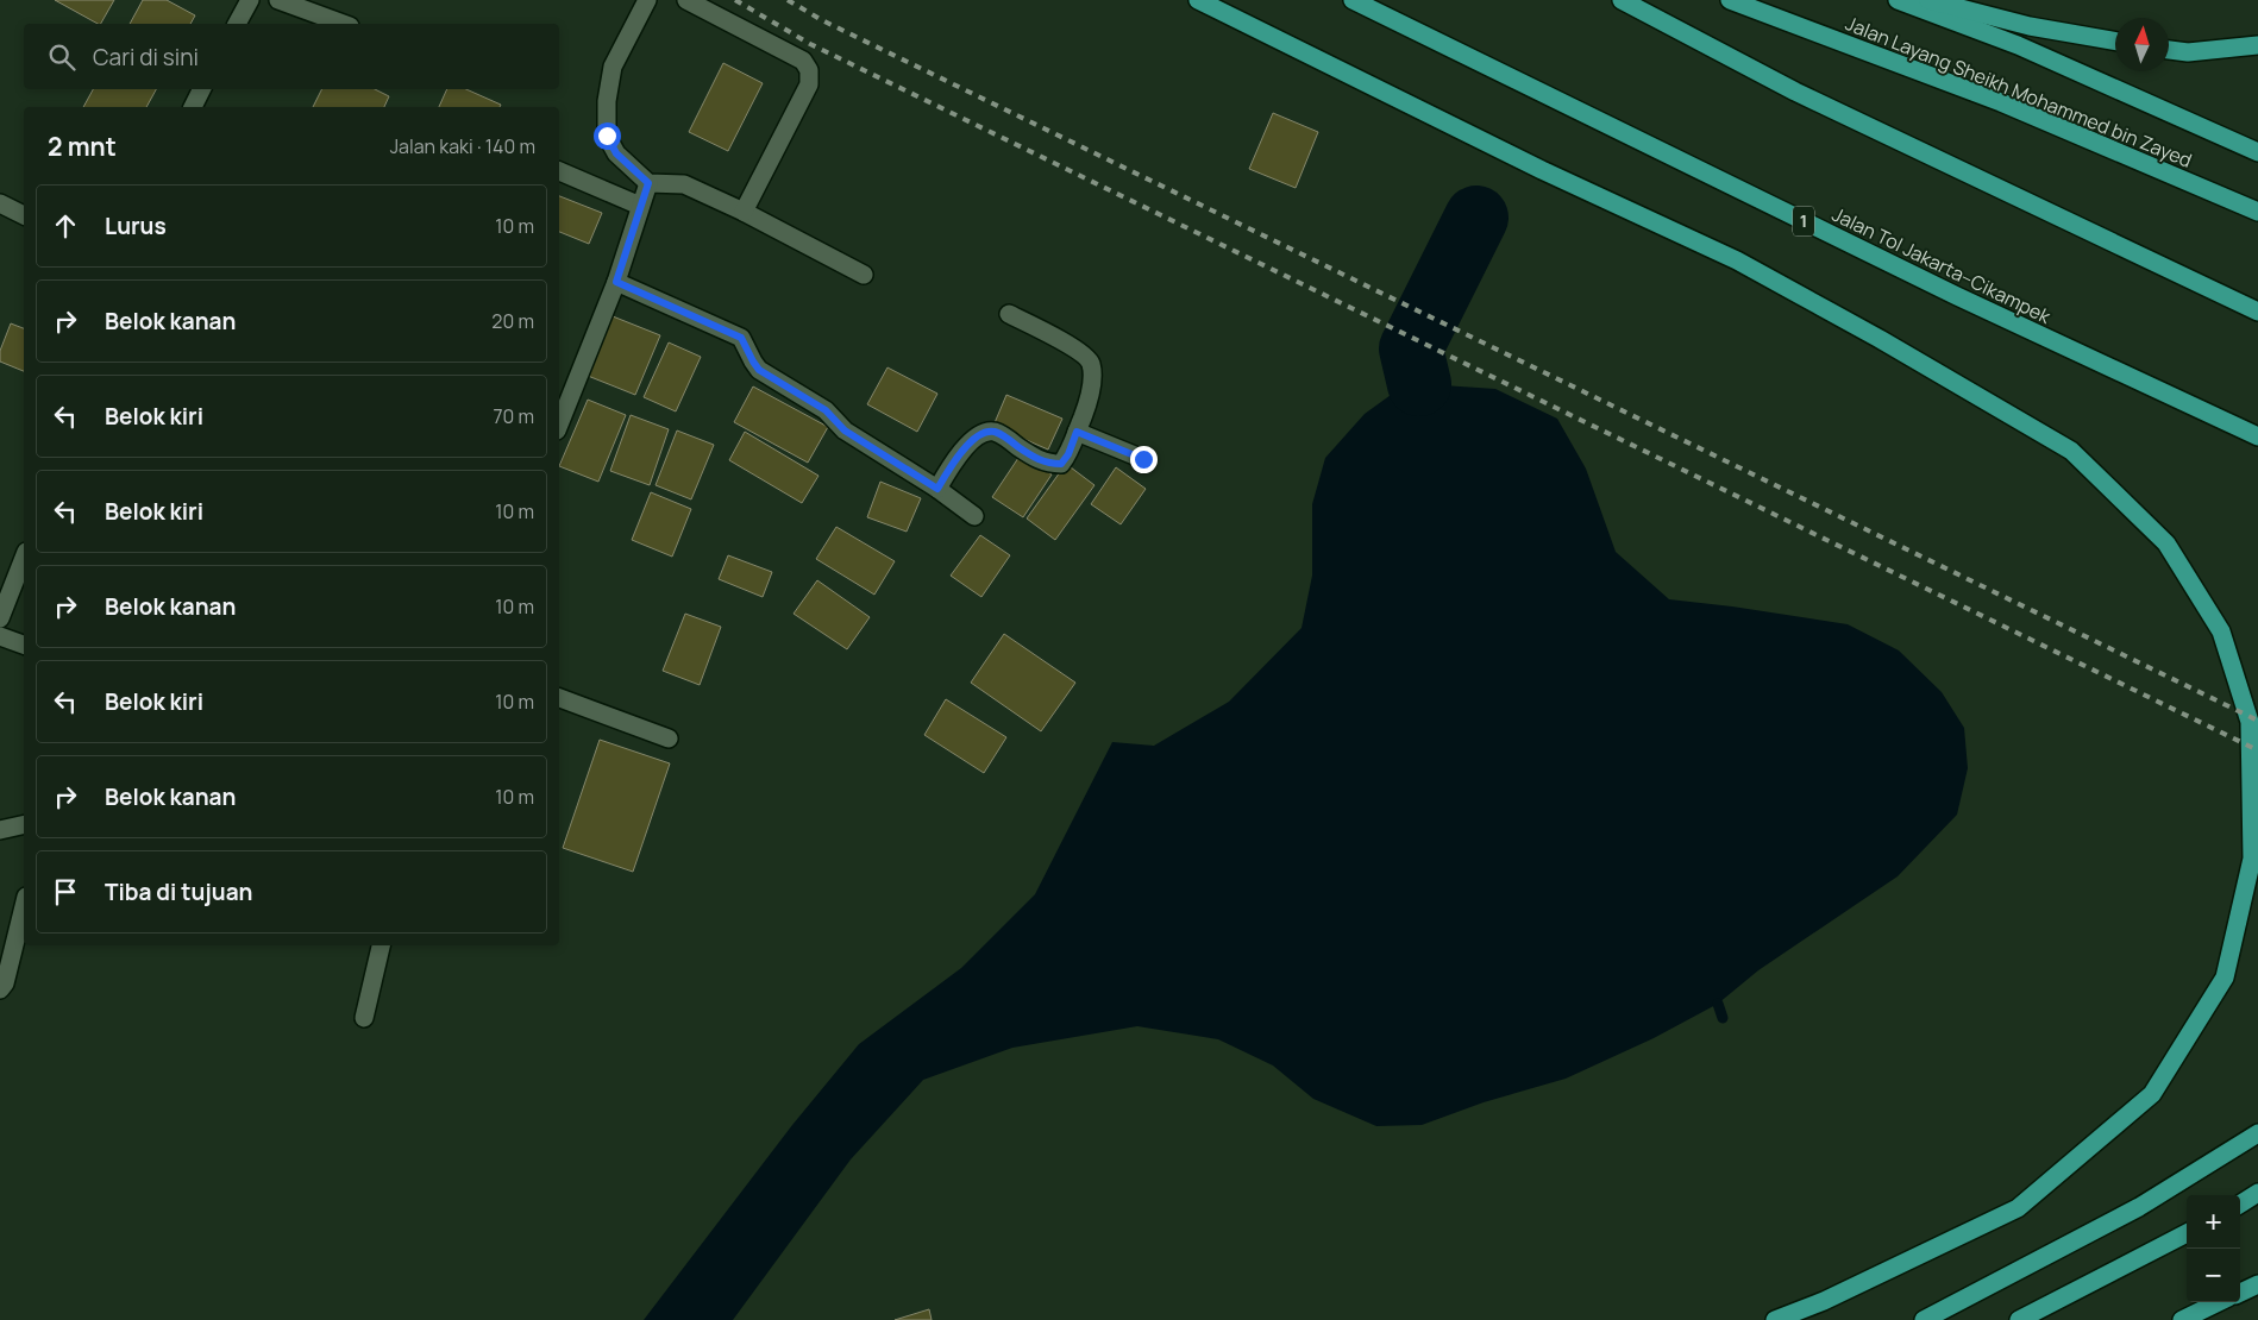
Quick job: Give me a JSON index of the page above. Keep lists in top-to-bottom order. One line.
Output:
{"streets":{"highway":["Jalan Layang Sheikh Mohammed bin Zayed","1","Jalan Tol Jakarta–Cikampek"]},"north":"top","page":{"search":"Cari di sini","heading":["2 mnt","Jalan kaki · 140 m"],"list":[["Lurus","10 m"],["Belok kanan","20 m"],["Belok kiri","70 m"],["Belok kiri","10 m"],["Belok kanan","10 m"],["Belok kiri","10 m"],["Belok kanan","10 m"],"Tiba di tujuan"],"map_buttons":["+","−"]}}
